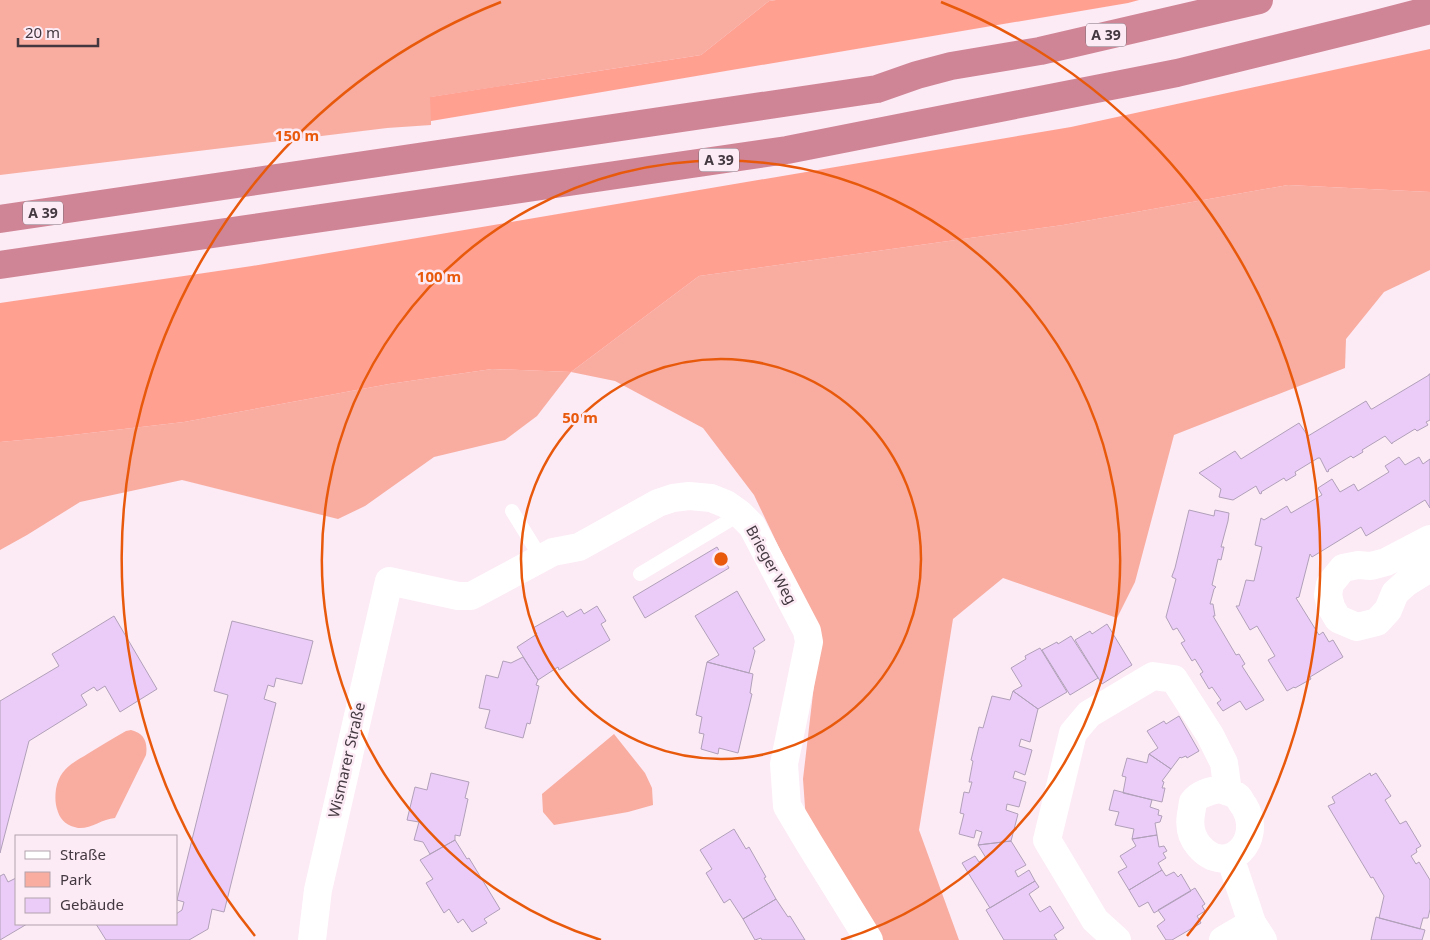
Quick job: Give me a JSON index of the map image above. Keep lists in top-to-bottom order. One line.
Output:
{"streets":{"highway":["A 39"],"street":["Brieger Weg","Wismarer Straße"]},"crossings":[["Brieger Weg","Wismarer Straße"]],"legend":["Straße","Park","Gebäude"],"scale_bar":"20 m","rings":["150 m","100 m","50 m"]}
